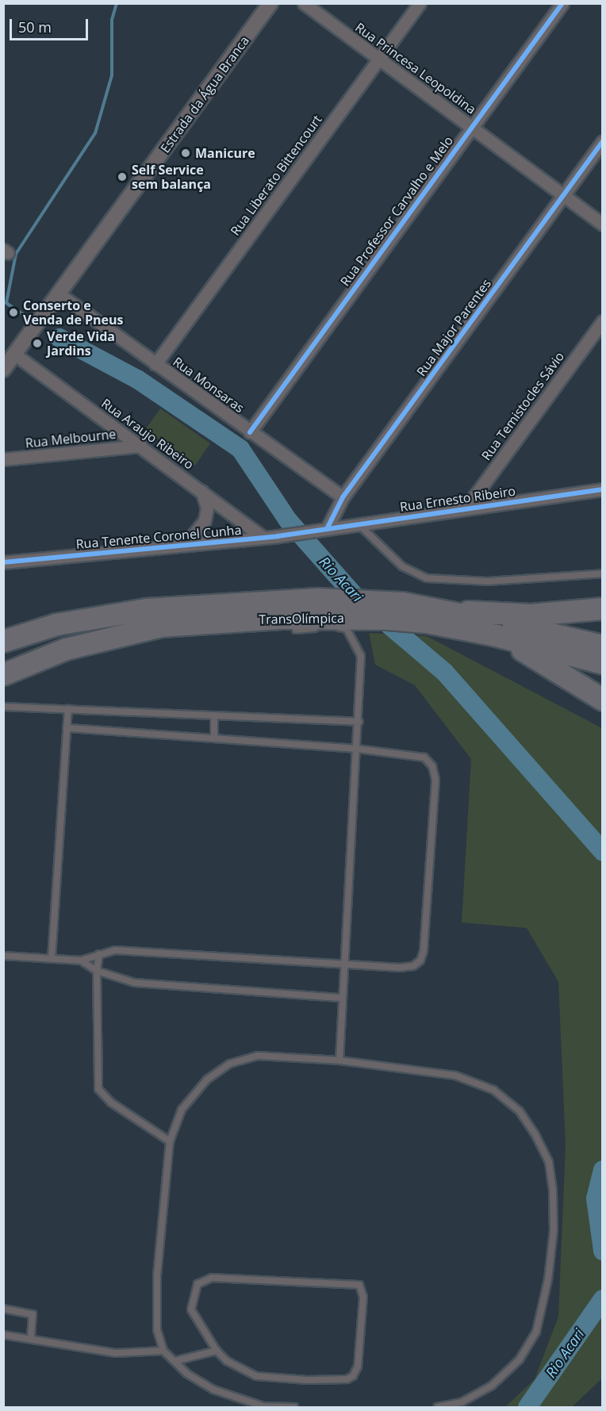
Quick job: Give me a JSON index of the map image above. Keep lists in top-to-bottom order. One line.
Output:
{"streets":{"highway":["TransOlímpica"],"street":["Rua Princesa Leopoldina","Estrada da Água Branca","Rua Liberato Bittencourt","Rua Professor Carvalho e Melo","Rua Major Parentes","Rua Monsaras","Rua Temistocles Sávio","Rua Araujo Ribeiro","Rua Melbourne","Rua Ernesto Ribeiro","Rua Tenente Coronel Cunha"]},"crossings":[["Rua Princesa Leopoldina","Rua Liberato Bittencourt"],["Rua Princesa Leopoldina","Rua Professor Carvalho e Melo"],["Rua Princesa Leopoldina","Rua Major Parentes"],["Estrada da Água Branca","Rua Monsaras"],["Estrada da Água Branca","Rua Araujo Ribeiro"],["Rua Liberato Bittencourt","Rua Monsaras"],["Rua Professor Carvalho e Melo","Rua Monsaras"],["Rua Major Parentes","Rua Monsaras"],["Rua Major Parentes","Rua Ernesto Ribeiro"],["Rua Major Parentes","Rua Tenente Coronel Cunha"],["Rua Temistocles Sávio","Rua Ernesto Ribeiro"],["Rua Araujo Ribeiro","Rua Melbourne"],["Rua Araujo Ribeiro","Rua Tenente Coronel Cunha"],["Rua Ernesto Ribeiro","Rua Tenente Coronel Cunha"]],"water":["Rio Acari"],"places":["Manicure","Self Service sem balança","Conserto e Venda de Pneus","Verde Vida Jardins"],"scale_bar":"50 m"}
